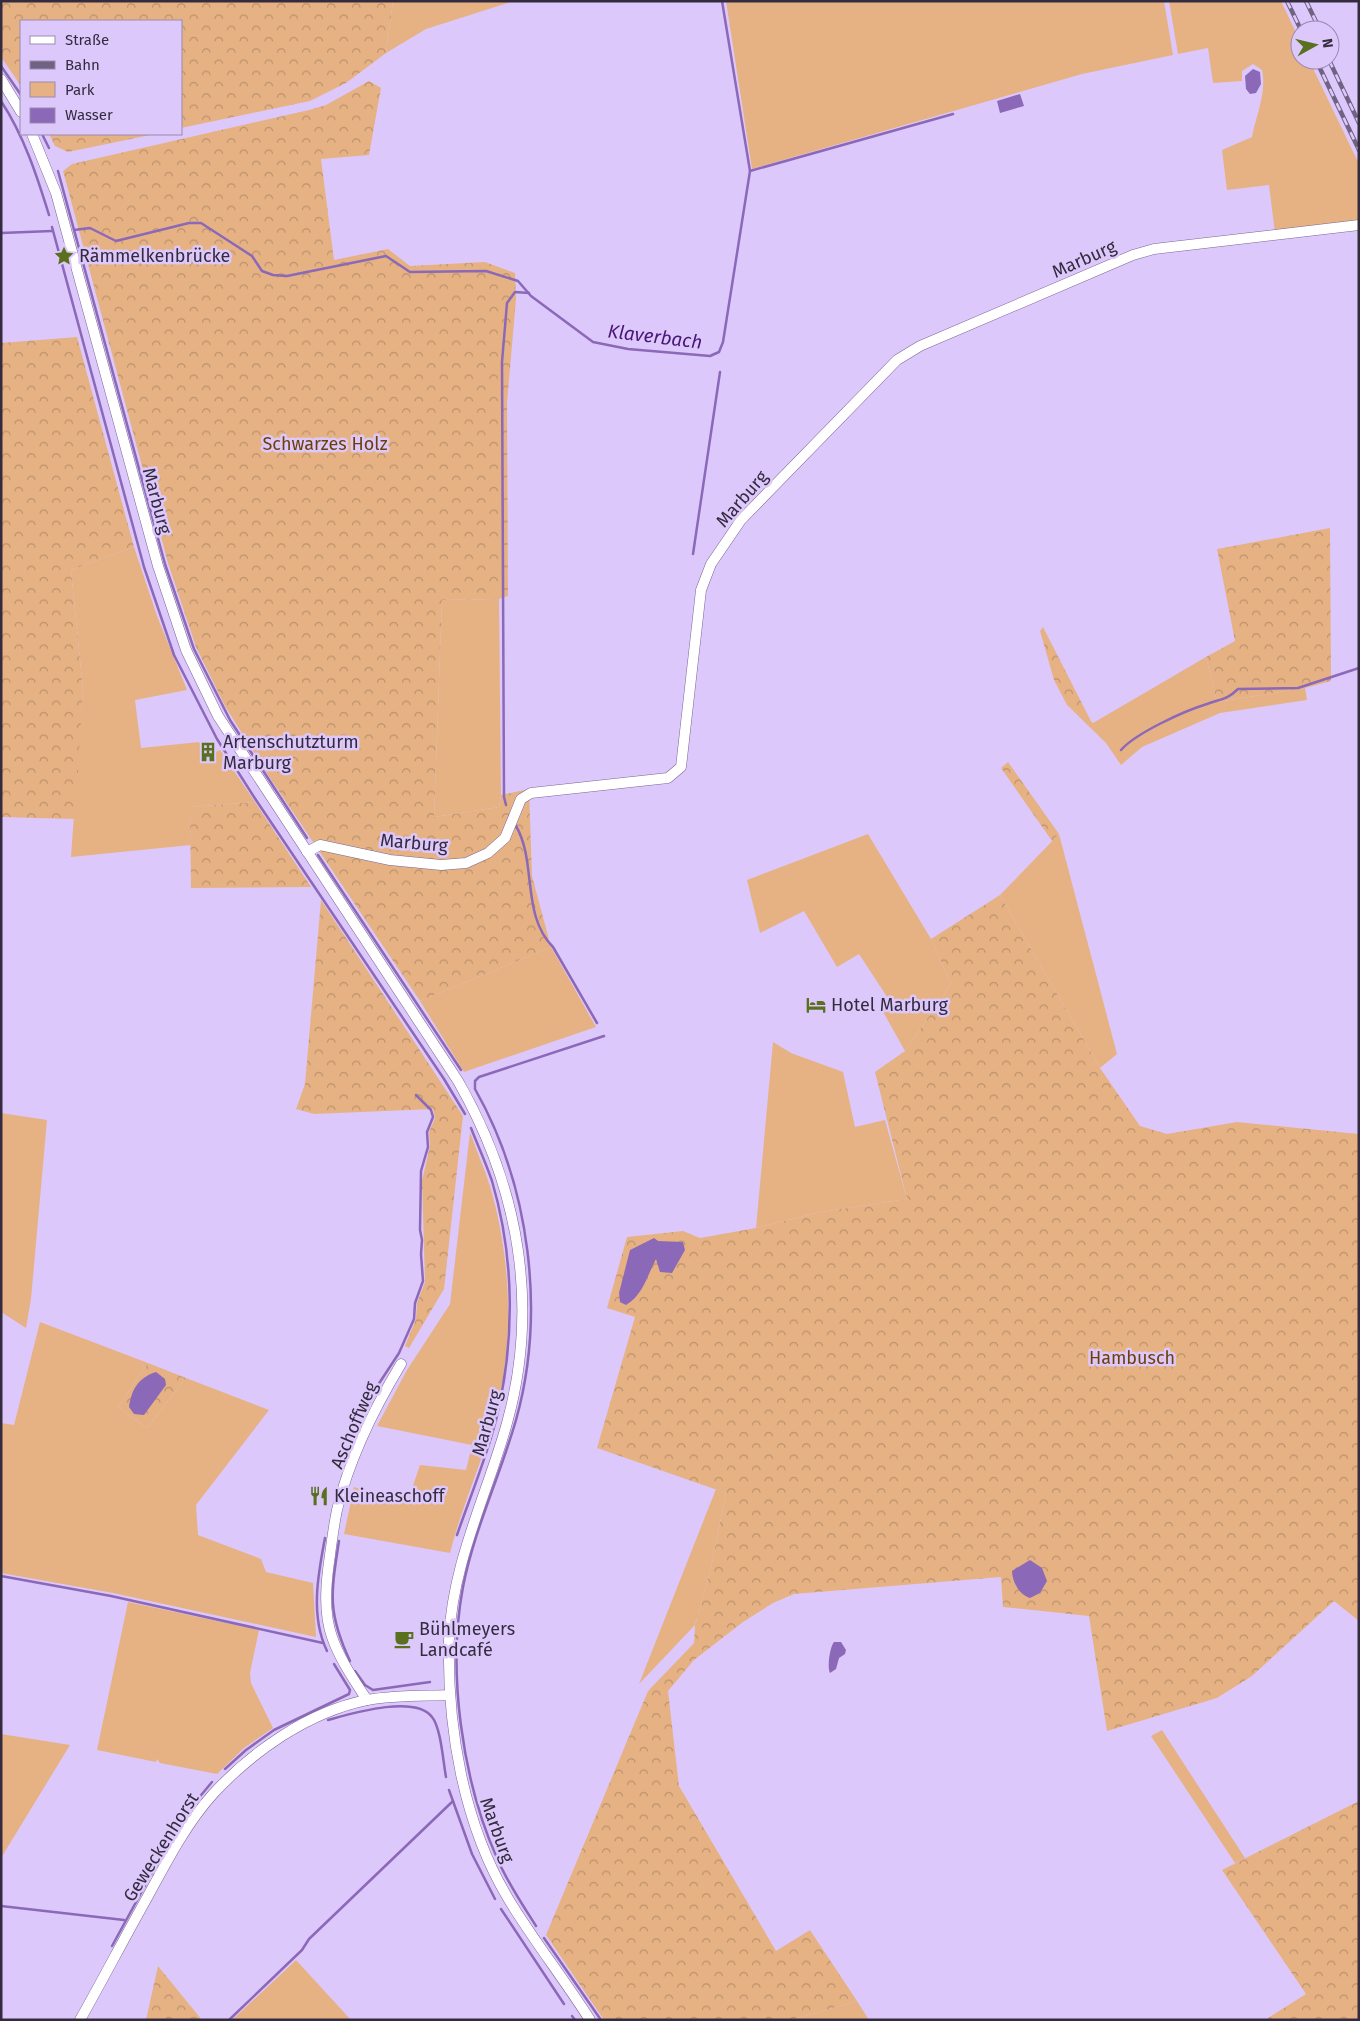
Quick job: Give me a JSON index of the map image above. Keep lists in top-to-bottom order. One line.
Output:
{"streets":{"street":["Marburg","Aschoffweg","Geweckenhorst"]},"crossings":[["Marburg","Geweckenhorst"],["Aschoffweg","Geweckenhorst"]],"water":["Klaverbach"],"parks":["Schwarzes Holz","Hambusch"],"places":{"place":["Rämmelkenbrücke"],"building":["Artenschutzturm Marburg"],"hotel":["Hotel Marburg"],"restaurant":["Kleineaschoff"],"cafe":["Bühlmeyers Landcafé"]},"legend":["Straße","Bahn","Park","Wasser"],"north":"right"}
